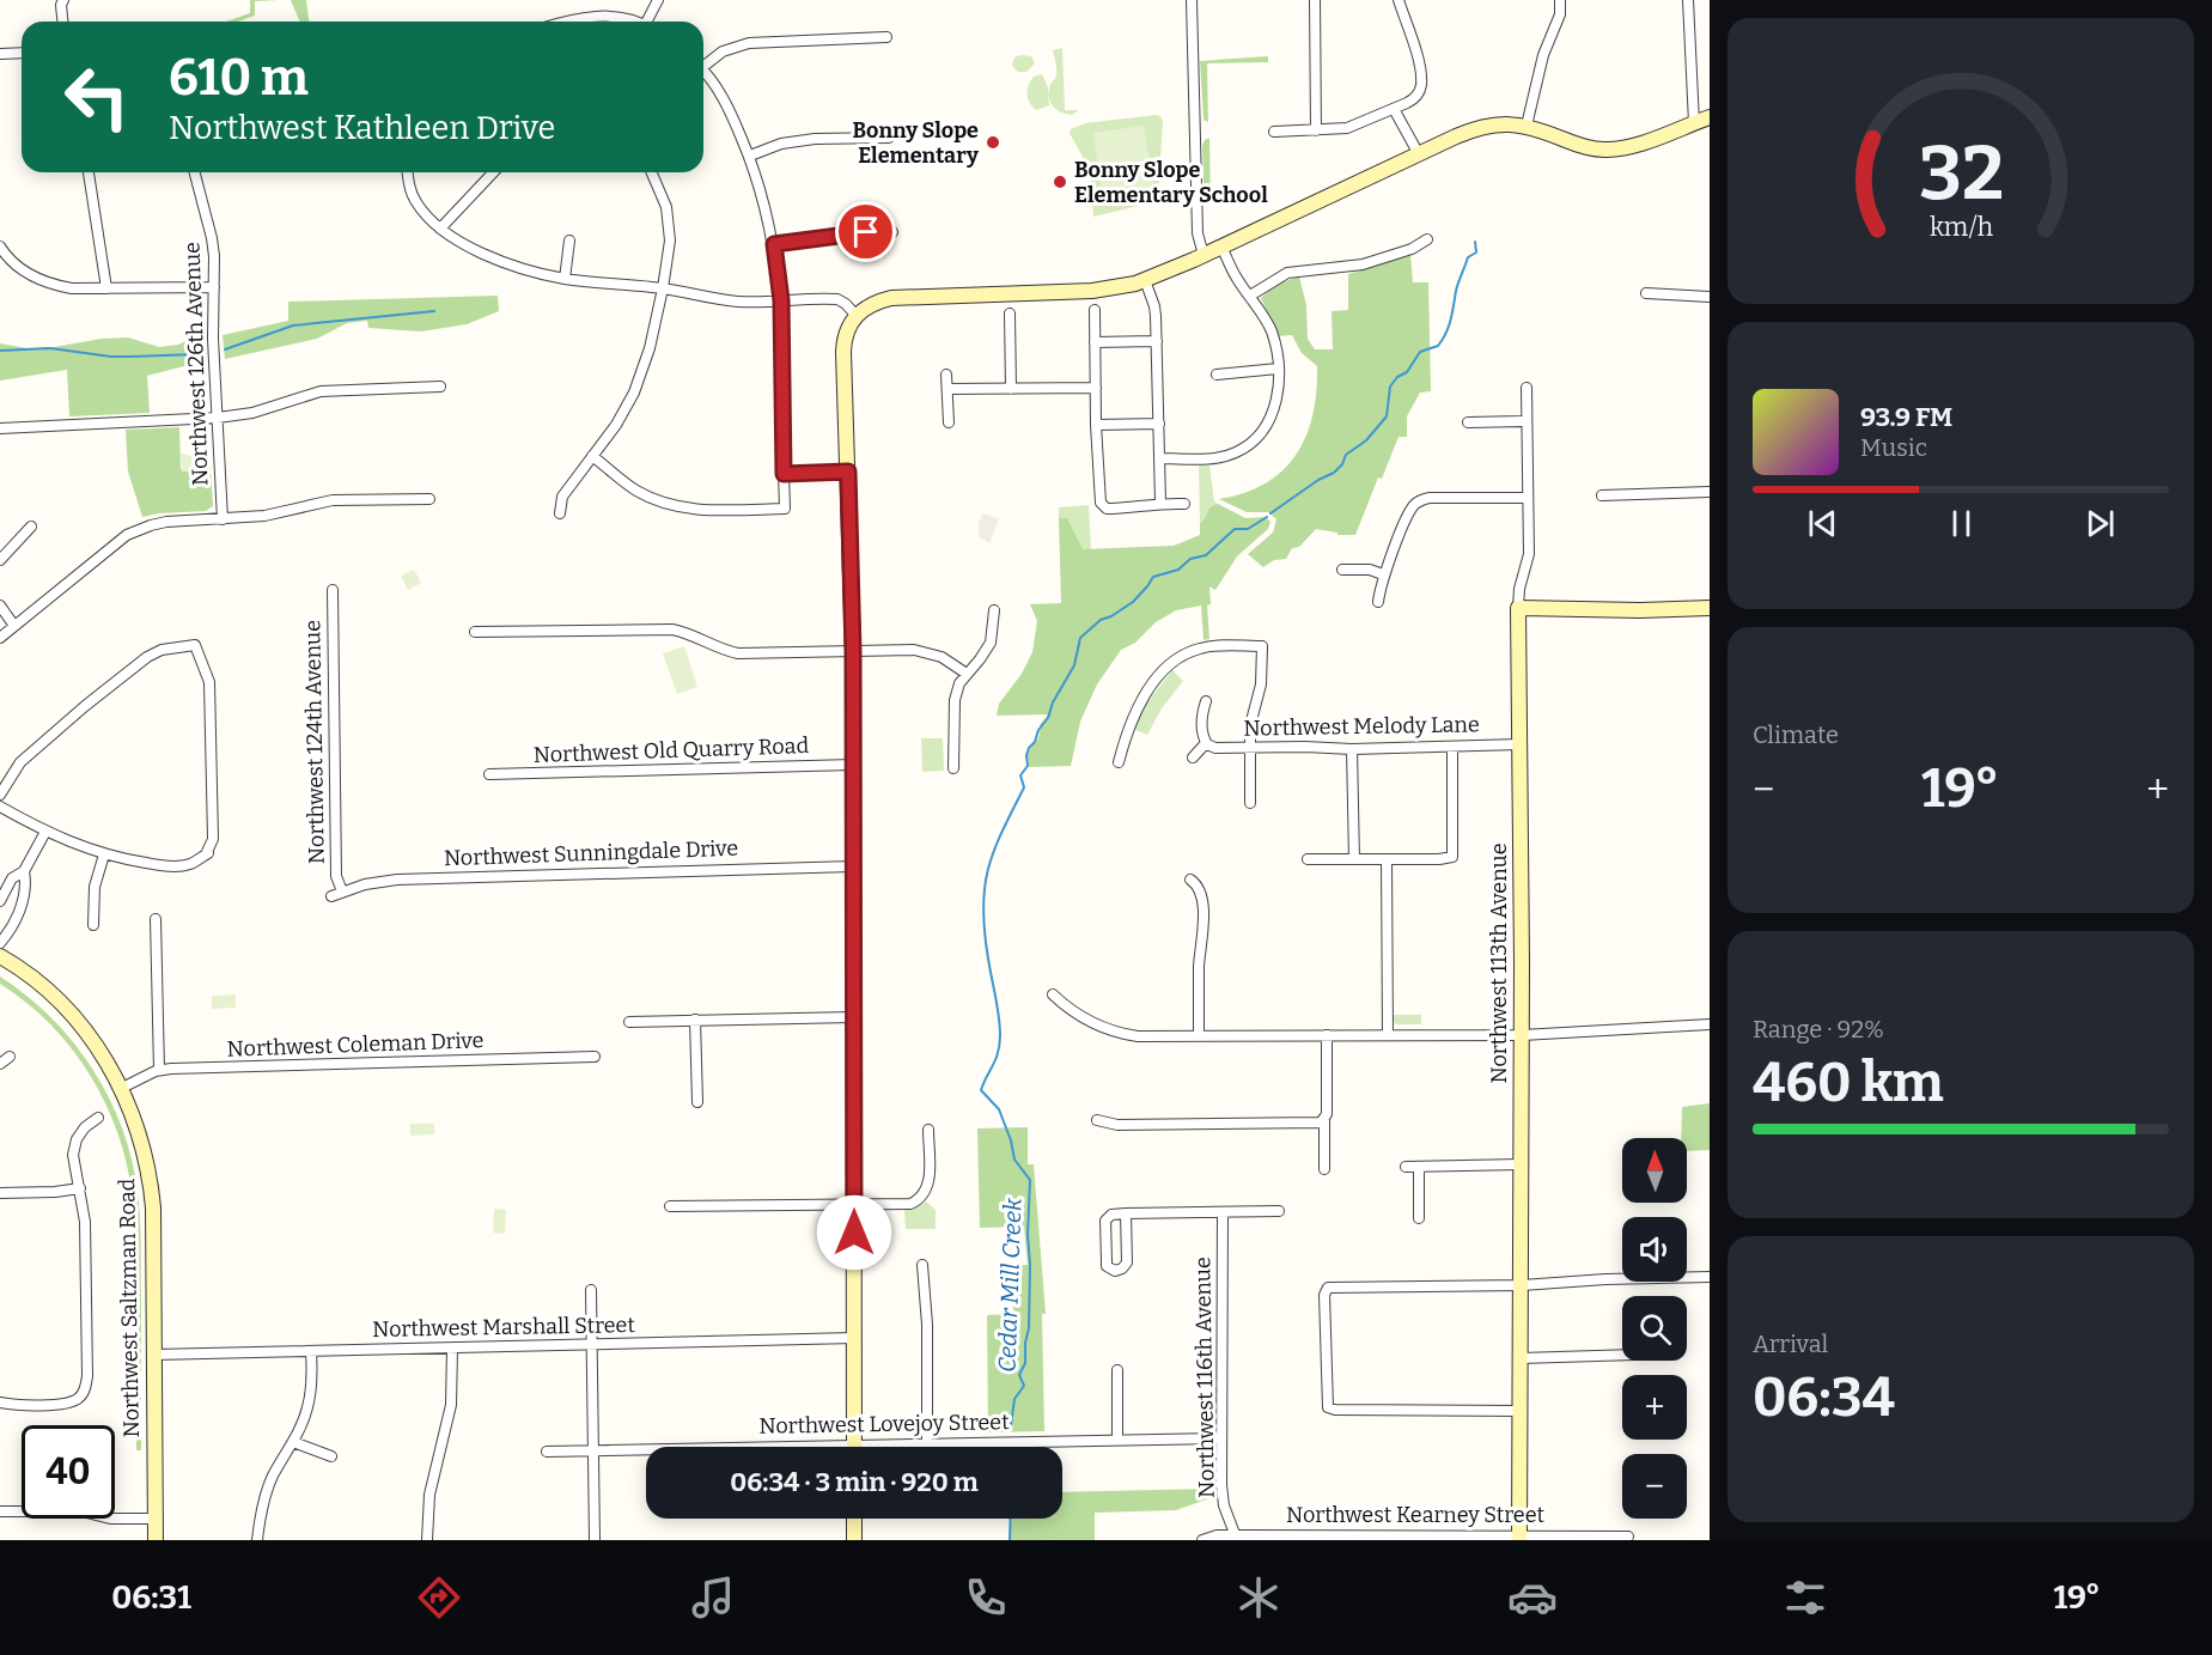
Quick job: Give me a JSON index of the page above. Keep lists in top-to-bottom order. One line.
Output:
{"streets":{"street":["Northwest 126th Avenue","Northwest Melody Lane","Northwest 124th Avenue","Northwest Old Quarry Road","Northwest Sunningdale Drive","Northwest 113th Avenue","Northwest Coleman Drive","Northwest Saltzman Road","Northwest Marshall Street","Northwest 116th Avenue","Northwest Lovejoy Street","Northwest Kearney Street"]},"crossings":[["Northwest Melody Lane","Northwest 113th Avenue"],["Northwest 124th Avenue","Northwest Sunningdale Drive"],["Northwest 113th Avenue","Northwest Kearney Street"],["Northwest Coleman Drive","Northwest Saltzman Road"],["Northwest Saltzman Road","Northwest Marshall Street"],["Northwest 116th Avenue","Northwest Lovejoy Street"],["Northwest 116th Avenue","Northwest Kearney Street"]],"water":["Cedar Mill Creek"],"places":["Bonny Slope Elementary","Bonny Slope Elementary School"],"north":"top","page":{"turn":["610 m","Northwest Kathleen Drive"],"song":["93.9 FM","Music"],"tile":["Climate",["Range · 92%","460 km"],["Arrival","06:34"]],"heat":["−","19°","+"],"map_buttons":["+","−"],"limit":"40","trip":"06:34 · 3 min · 920 m","tabs":["06:31","19°"],"gauge":["32","km/h"]}}
